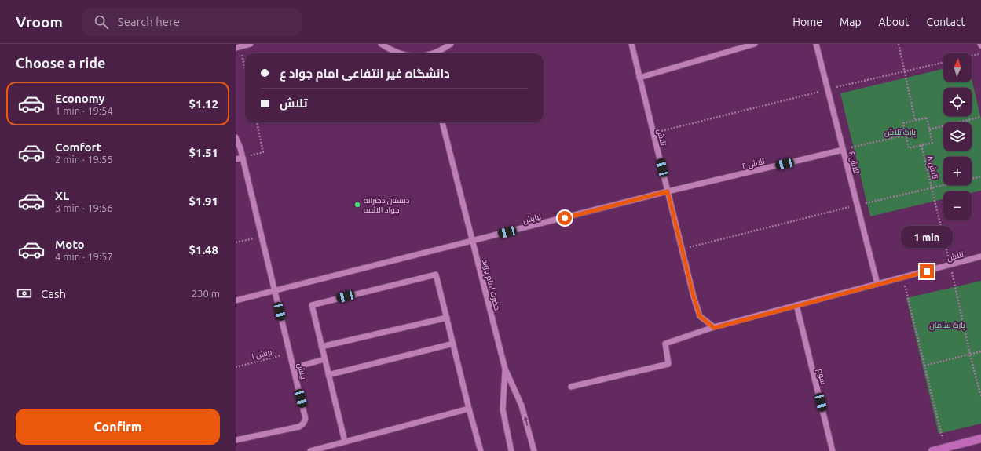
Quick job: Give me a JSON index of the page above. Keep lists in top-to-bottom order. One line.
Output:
{"streets":{"street":["تلاش","تلاش ۶","تلاش ۲","نیایش","حضرت امام جواد","بینش","سوم"],"path":["تلاش ۸","بینش ۱"]},"crossings":[["تلاش","تلاش ۶"],["تلاش","تلاش ۲"],["تلاش","تلاش ۸"],["تلاش","نیایش"],["تلاش","سوم"],["تلاش ۶","تلاش ۲"],["تلاش ۲","نیایش"],["نیایش","حضرت امام جواد"],["بینش ۱","بینش"]],"parks":["پارک تلاش","پارک سامان"],"places":["دبستان دخترانه جواد الائمه"],"north":"top","page":{"header":"Vroom","search":"Search here","nav":["Home","Map","About","Contact"],"heading":"Choose a ride","map_buttons":["+","−"],"banner":["دانشگاه غیر انتفاعی امام جواد ع","تلاش"],"list":[{"name":"Economy","note":"1 min · 19:54","value":"$1.12"},{"name":"Comfort","note":"2 min · 19:55","value":"$1.51"},{"name":"XL","note":"3 min · 19:56","value":"$1.91"},{"name":"Moto","note":"4 min · 19:57","value":"$1.48"}],"bubble":"1 min","pay":["Cash","230 m"],"buttons":"Confirm"}}
